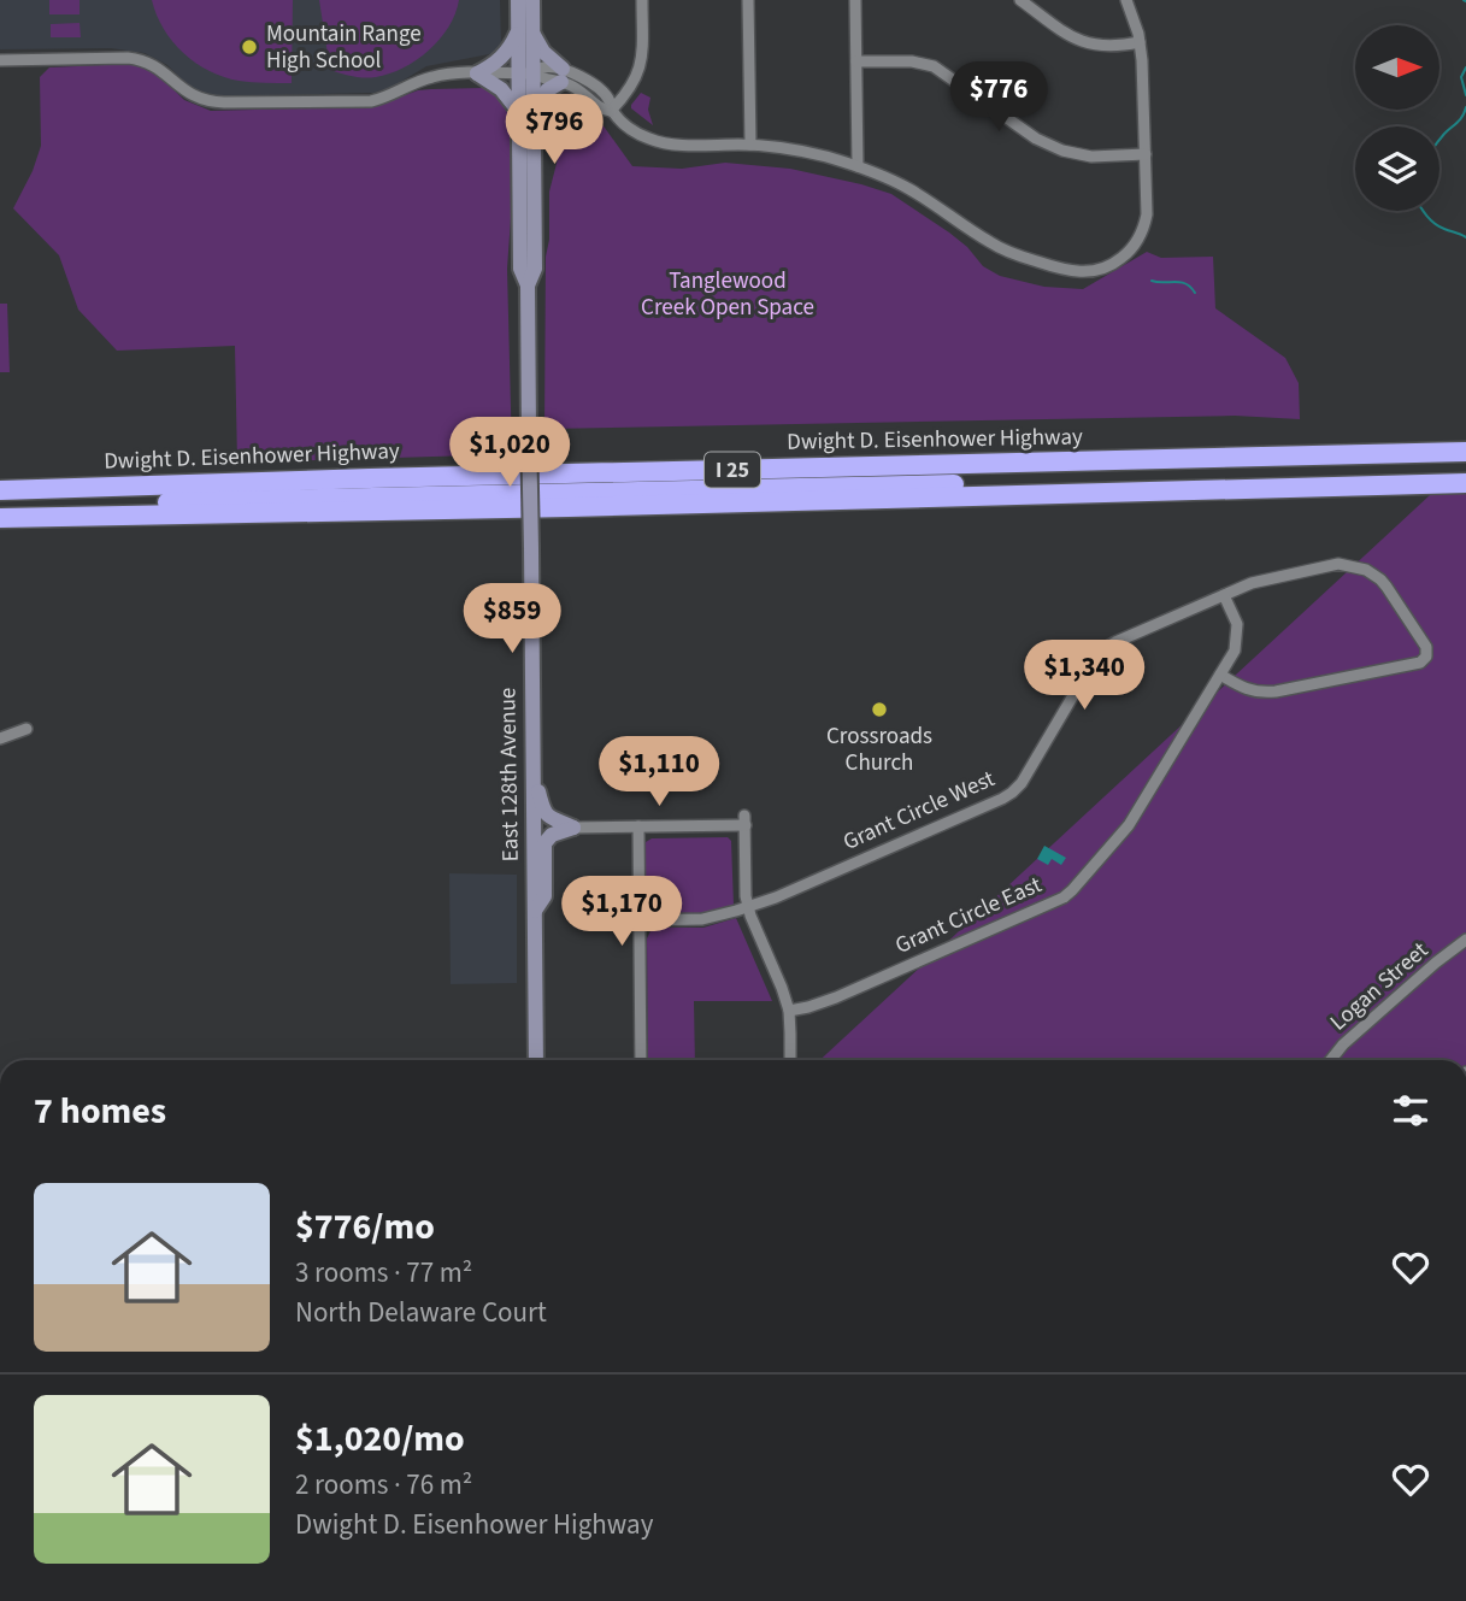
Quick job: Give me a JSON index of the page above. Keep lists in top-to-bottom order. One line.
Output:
{"streets":{"highway":["Dwight D. Eisenhower Highway","I 25"],"main road":["East 128th Avenue"],"street":["Grant Circle West","Grant Circle East","Logan Street"]},"crossings":[["Grant Circle West","Grant Circle East"]],"parks":["Tanglewood Creek Open Space"],"places":["Mountain Range High School","Crossroads Church"],"north":"right","page":{"price":["$776","$796","$1,020","$859","$1,340","$1,110","$1,170"],"heading":"7 homes","list":[{"name":"$776/mo","note":"3 rooms · 77 m² · North Delaware Court"},{"name":"$1,020/mo","note":"2 rooms · 76 m² · Dwight D. Eisenhower Highway"}]}}
